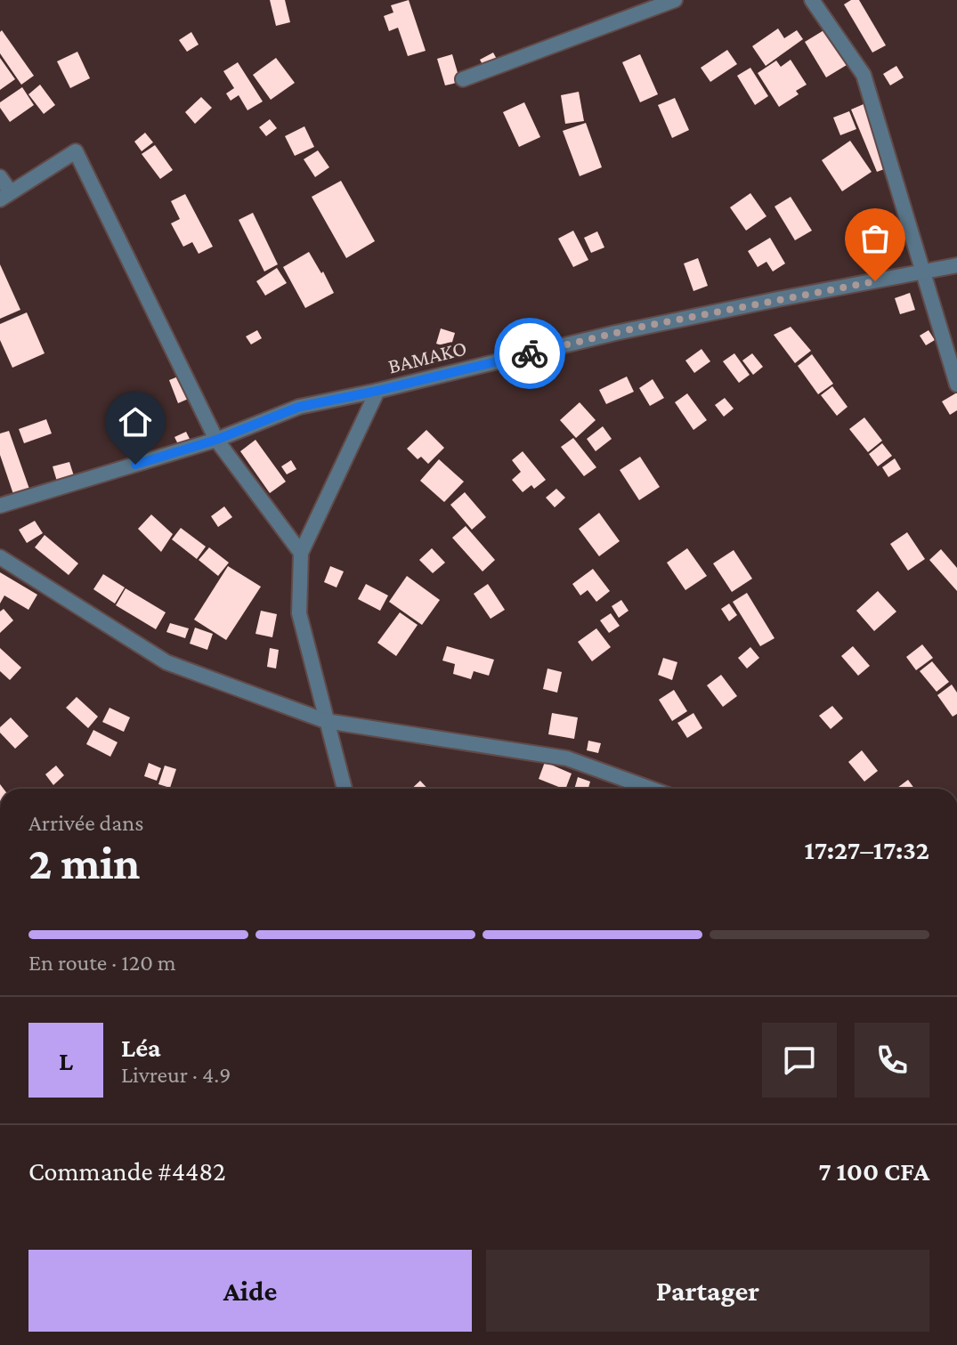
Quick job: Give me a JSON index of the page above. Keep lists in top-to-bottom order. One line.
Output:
{"streets":{"street":["BAMAKO"]},"page":{"heading":["2 min","Arrivée dans","17:27–17:32"],"panel":["Léa","Livreur · 4.9","Commande #4482","7 100 CFA"],"bar":"En route · 120 m","round":"L","buttons":["Aide","Partager"]}}
